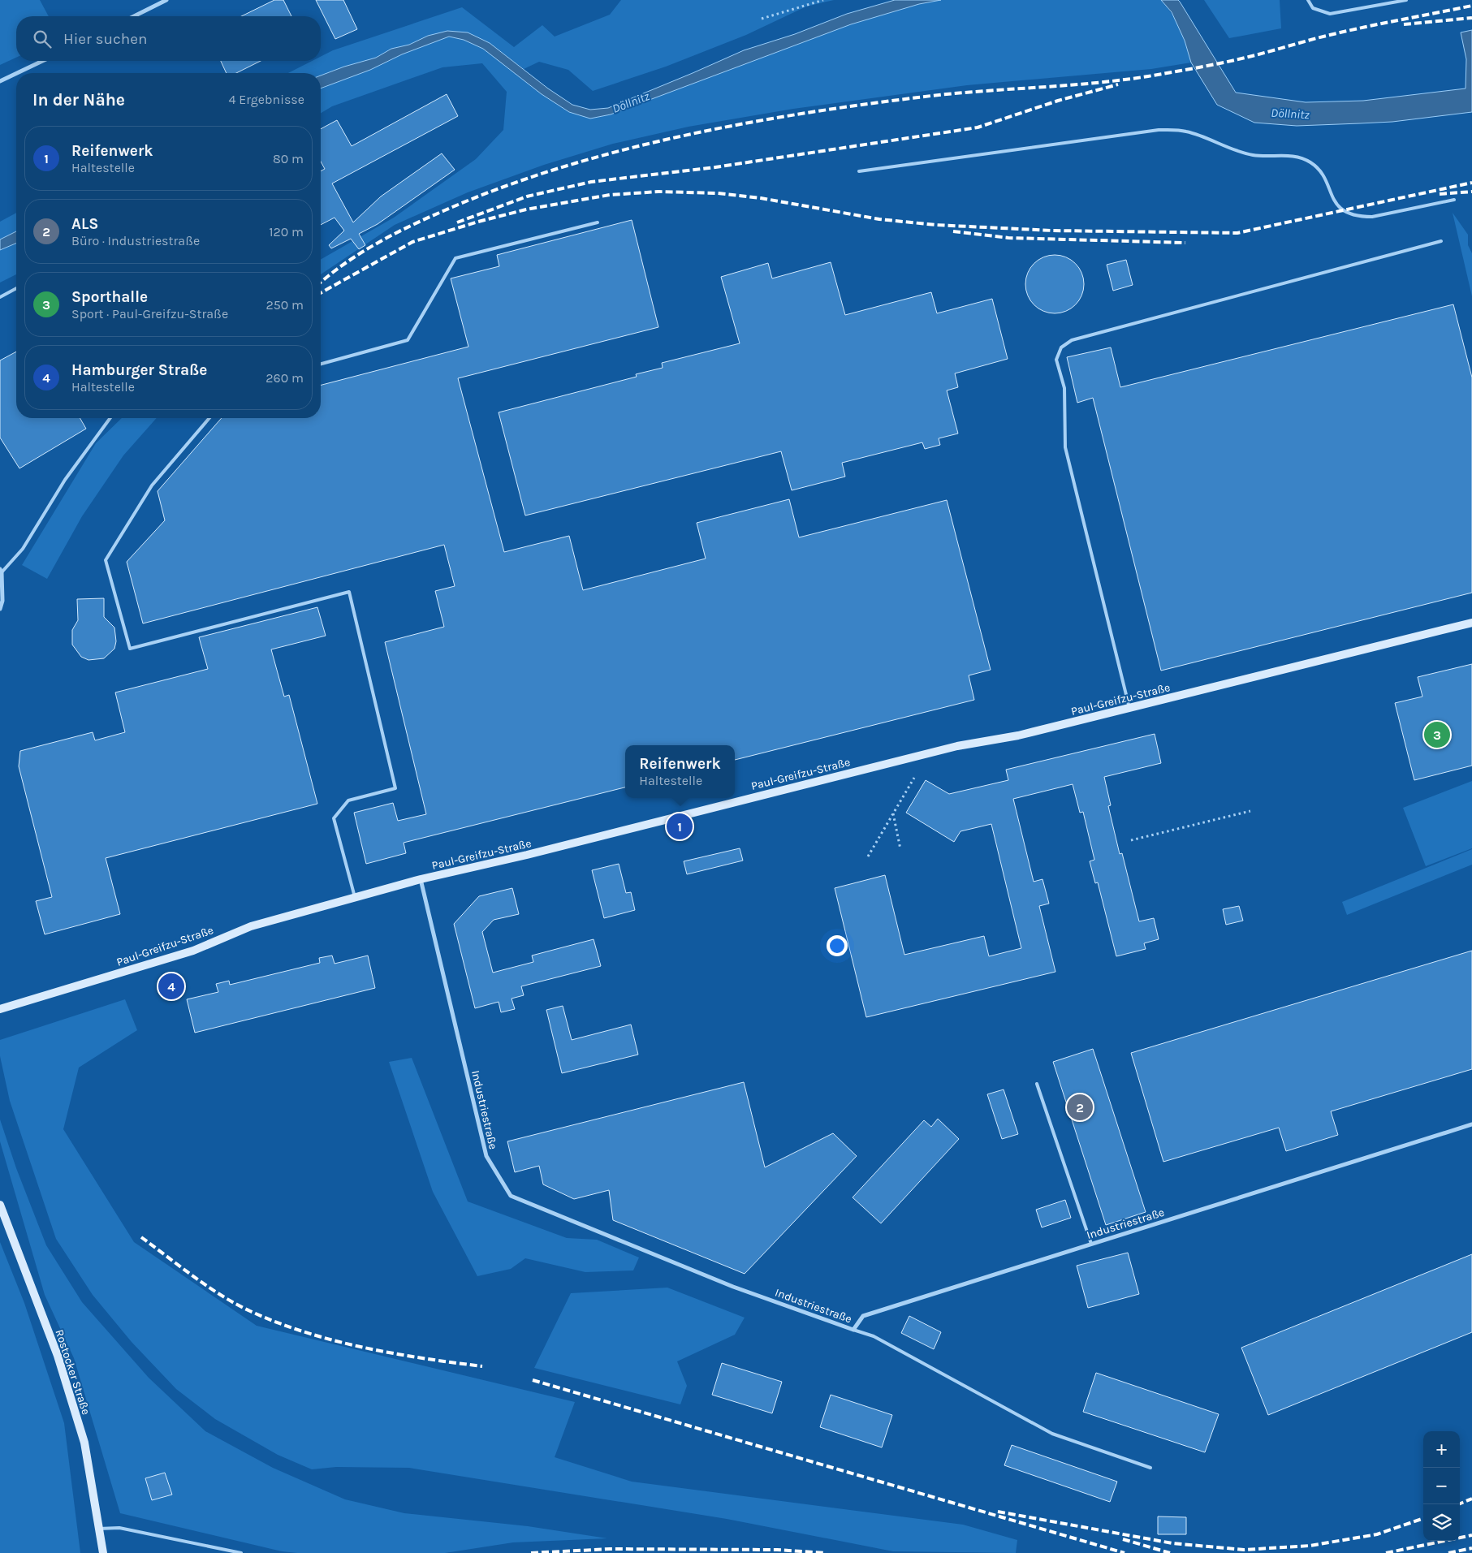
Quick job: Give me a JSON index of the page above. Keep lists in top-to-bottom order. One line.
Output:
{"streets":{"main road":["Paul-Greifzu-Straße","Rostocker Straße"],"street":["Industriestraße"]},"crossings":[["Paul-Greifzu-Straße","Industriestraße"]],"water":["Döllnitz"],"page":{"search":"Hier suchen","heading":["In der Nähe","4 Ergebnisse"],"list":[{"mark":"1","name":"Reifenwerk","note":"Haltestelle","value":"80 m"},{"mark":"2","name":"ALS","note":"Büro · Industriestraße","value":"120 m"},{"mark":"3","name":"Sporthalle","note":"Sport · Paul-Greifzu-Straße","value":"250 m"},{"mark":"4","name":"Hamburger Straße","note":"Haltestelle","value":"260 m"}],"pins":["3","1","4","2"],"popup":["Reifenwerk","Haltestelle"],"map_buttons":["+","−"]}}
